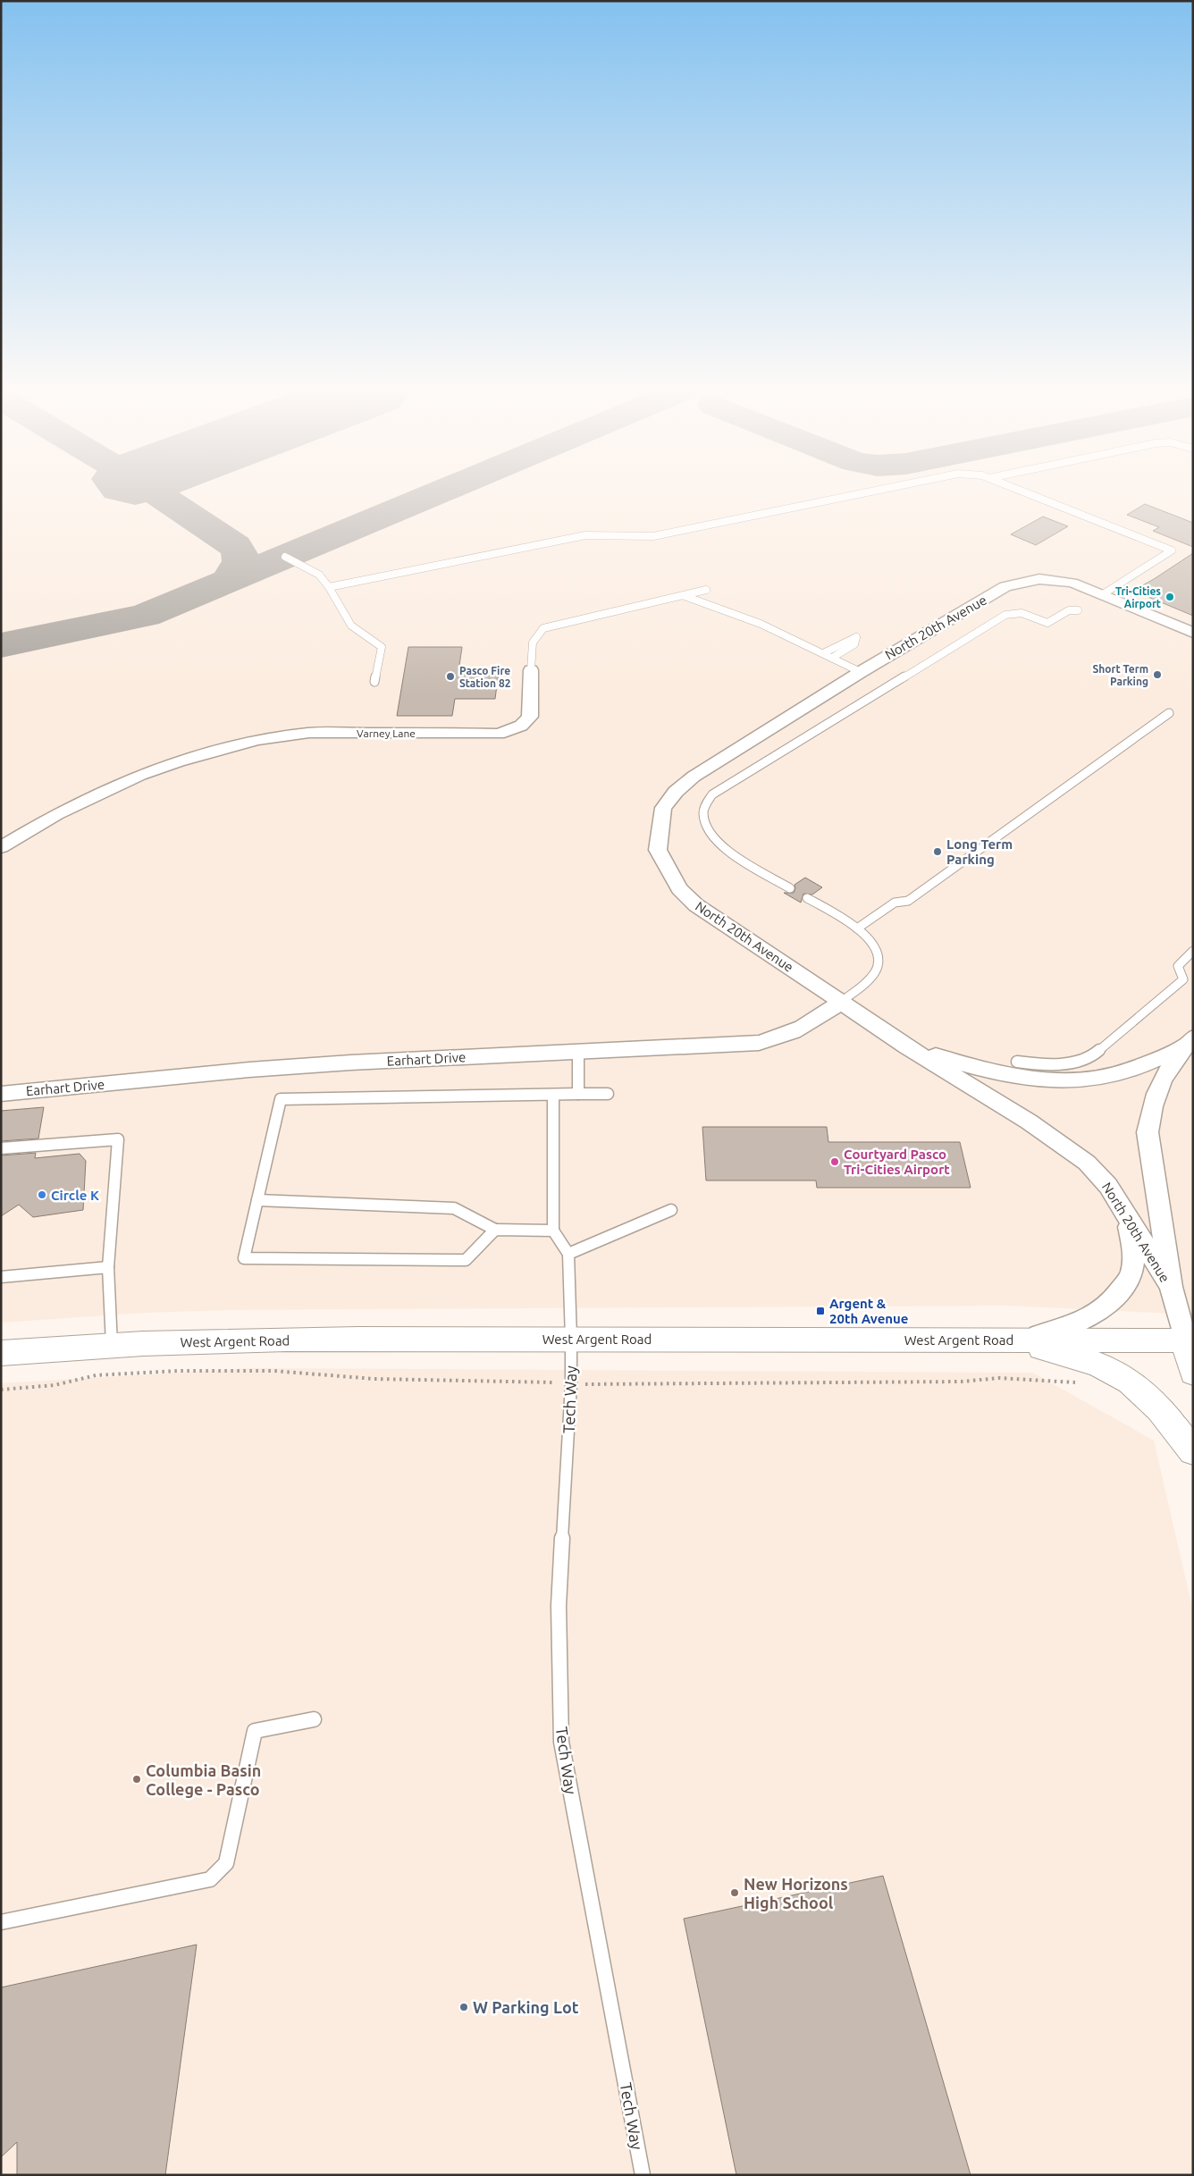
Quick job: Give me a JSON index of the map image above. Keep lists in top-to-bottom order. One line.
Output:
{"streets":{"main road":["West Argent Road"],"street":["North 20th Avenue","Varney Lane","Earhart Drive"],"lane":["Tech Way"]},"crossings":[["North 20th Avenue","Earhart Drive"],["North 20th Avenue","West Argent Road"],["West Argent Road","Tech Way"]],"places":{"other":["Tri-Cities Airport","Short Term Parking","Pasco Fire Station 82","Long Term Parking","Courtyard Pasco Tri-Cities Airport","Circle K","Columbia Basin College - Pasco","New Horizons High School","W Parking Lot"],"transit":["Argent & 20th Avenue"]}}
